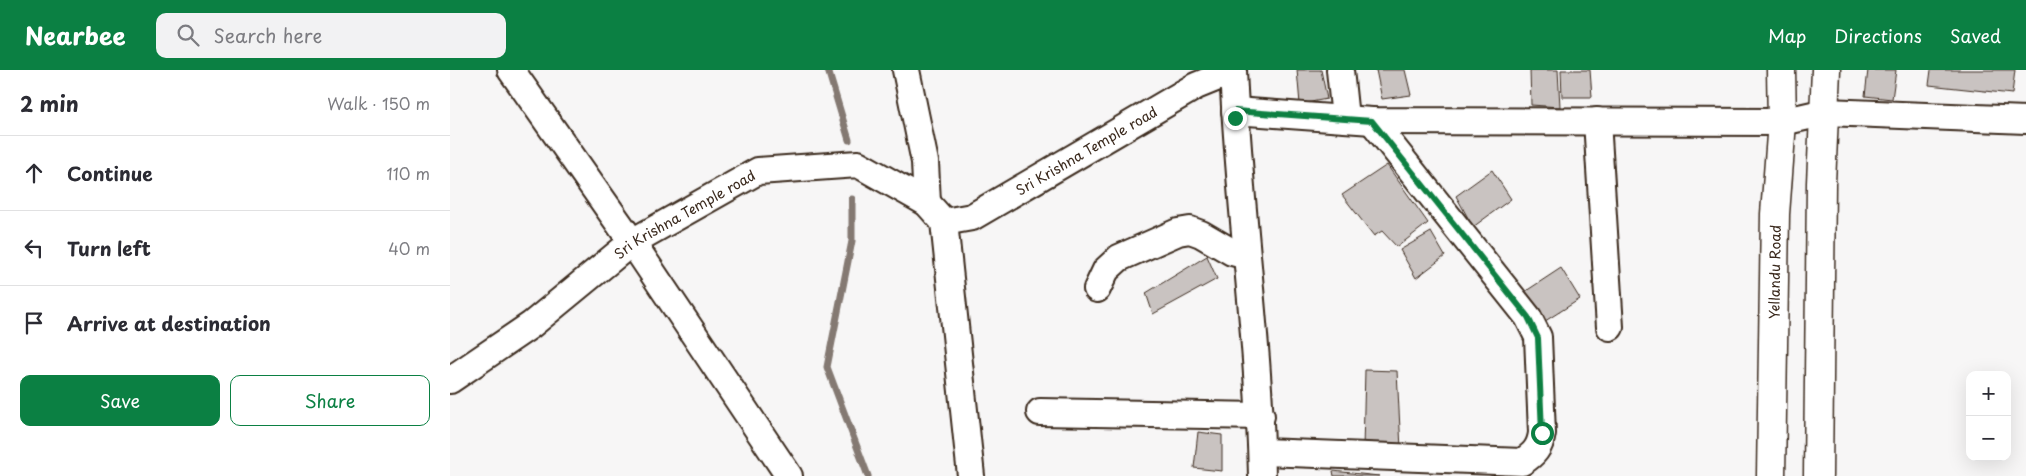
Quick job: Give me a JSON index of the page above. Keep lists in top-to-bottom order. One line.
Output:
{"streets":{"main road":["Yellandu Road"],"street":["Sri Krishna Temple road"]},"page":{"header":"Nearbee","search":"Search here","nav":["Map","Directions","Saved"],"heading":["2 min","Walk · 150 m"],"list":[["Continue","110 m"],["Turn left","40 m"],"Arrive at destination"],"buttons":["Save","Share"],"map_buttons":["+","−"]}}
